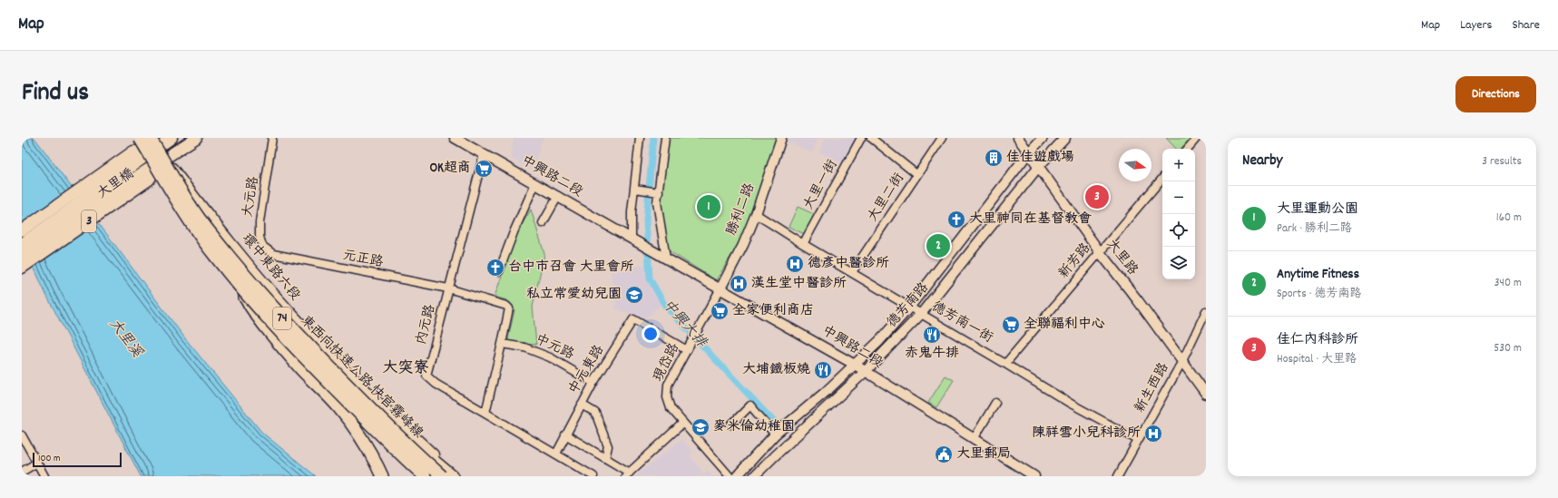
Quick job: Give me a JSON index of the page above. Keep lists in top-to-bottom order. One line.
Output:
{"streets":{"highway":["74","東西向快速公路 快官霧峰線"],"main road":["大里橋","3"],"street":["中興路二段","大里一街","大元路","大里二街","勝利二路","大里路","元正路","新芳路","環中東路六段","德芳南路","德芳南一街","內元路","中元路","現岱路","中元東路","新生西路"]},"crossings":[["中興路二段","勝利二路"],["中興路二段","德芳南路"],["中興路二段","內元路"],["中興路二段","現岱路"],["大里橋","3"],["大里一街","德芳南一街"],["大元路","元正路"],["大里二街","德芳南一街"],["勝利二路","德芳南一街"],["勝利二路","現岱路"],["3","環中東路六段"],["大里路","新芳路"],["大里路","德芳南路"],["大里路","新生西路"],["元正路","內元路"],["元正路","中元路"],["新芳路","德芳南一街"],["德芳南路","德芳南一街"],["74","東西向快速公路 快官霧峰線"],["德芳南一街","新生西路"],["內元路","中元東路"],["中元路","中元東路"],["現岱路","中元東路"]],"districts":["大突寮"],"water":["中興大排","大里溪"],"places":{"building":["佳佳遊戲場"],"supermarket":["OK超商","全家便利商店","全聯福利中心"],"church":["大里神同在基督教會","台中市召會 大里會所"],"hospital":["德彥中醫診所","漢生堂中醫診所","陳祥雪小兒科診所"],"school or university":["私立常愛幼兒園","麥米倫幼稚園"],"restaurant":["赤鬼牛排","大埔鐵板燒"],"public building":["大里郵局"]},"scale_bar":"100 m","north":"right","page":{"header":"Map","nav":["Map","Layers","Share"],"title":"Find us","buttons":"Directions","heading":["Nearby","3 results"],"map_buttons":["+","−"],"pins":["3","1","2"],"list":[{"mark":"1","name":"大里運動公園","note":"Park · 勝利二路","value":"160 m"},{"mark":"2","name":"Anytime Fitness","note":"Sports · 德芳南路","value":"340 m"},{"mark":"3","name":"佳仁內科診所","note":"Hospital · 大里路","value":"530 m"}],"scale":"100 m"}}
